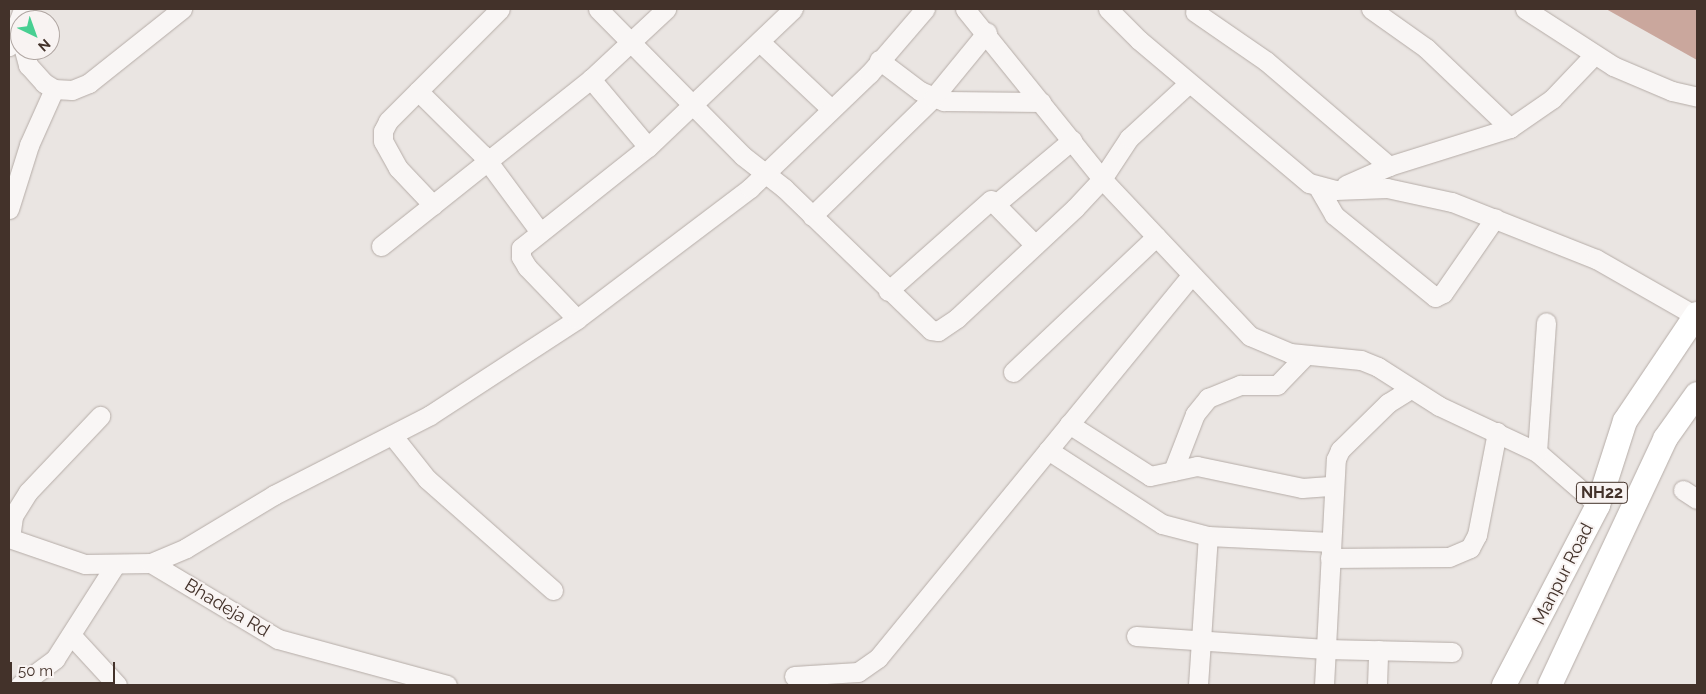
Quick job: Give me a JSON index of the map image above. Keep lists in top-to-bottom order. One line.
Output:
{"streets":{"main road":["NH22","Manpur Road"],"street":["Bhadeja Rd"]},"scale_bar":"50 m","north":"bottom right"}
